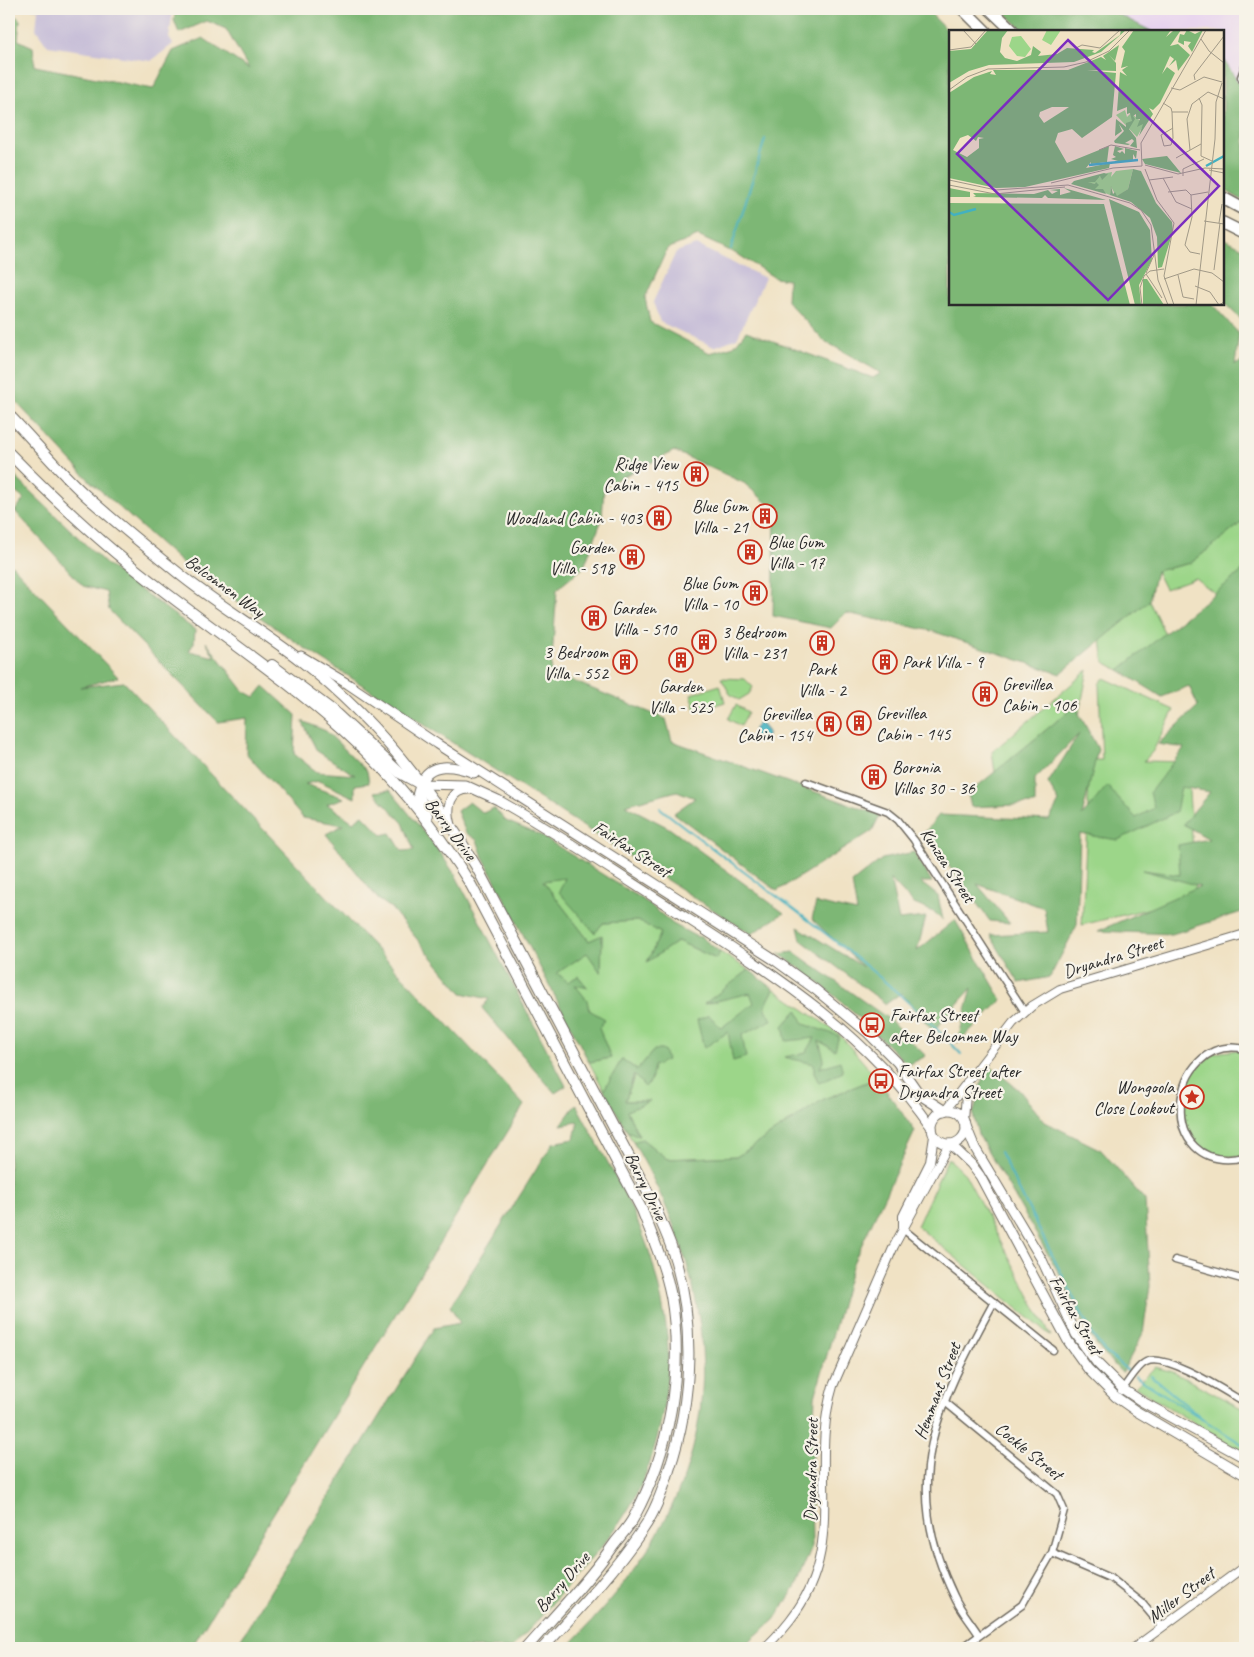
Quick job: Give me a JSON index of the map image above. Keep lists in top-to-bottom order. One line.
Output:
{"streets":{"main road":["Belconnen Way","Barry Drive","Fairfax Street"],"street":["Kunzea Street","Dryandra Street","Hemmant Street","Cockle Street","Miller Street"]},"crossings":[["Belconnen Way","Barry Drive"],["Belconnen Way","Fairfax Street"],["Barry Drive","Fairfax Street"],["Fairfax Street","Dryandra Street"],["Fairfax Street","Hemmant Street"],["Kunzea Street","Dryandra Street"],["Hemmant Street","Cockle Street"]],"places":{"building":["Ridge View Cabin - 415","Blue Gum Villa - 21","Woodland Cabin - 403","Blue Gum Villa - 17","Garden Villa - 518","Blue Gum Villa - 10","Garden Villa - 510","3 Bedroom Villa - 231","Park Villa - 2","Garden Villa - 525","3 Bedroom Villa - 552","Park Villa - 9","Grevillea Cabin - 106","Grevillea Cabin - 145","Grevillea Cabin - 154","Boronia Villas 30 - 36"],"bus stop":["Fairfax Street after Belconnen Way","Fairfax Street after Dryandra Street"],"place":["Wongoola Close Lookout"]}}
